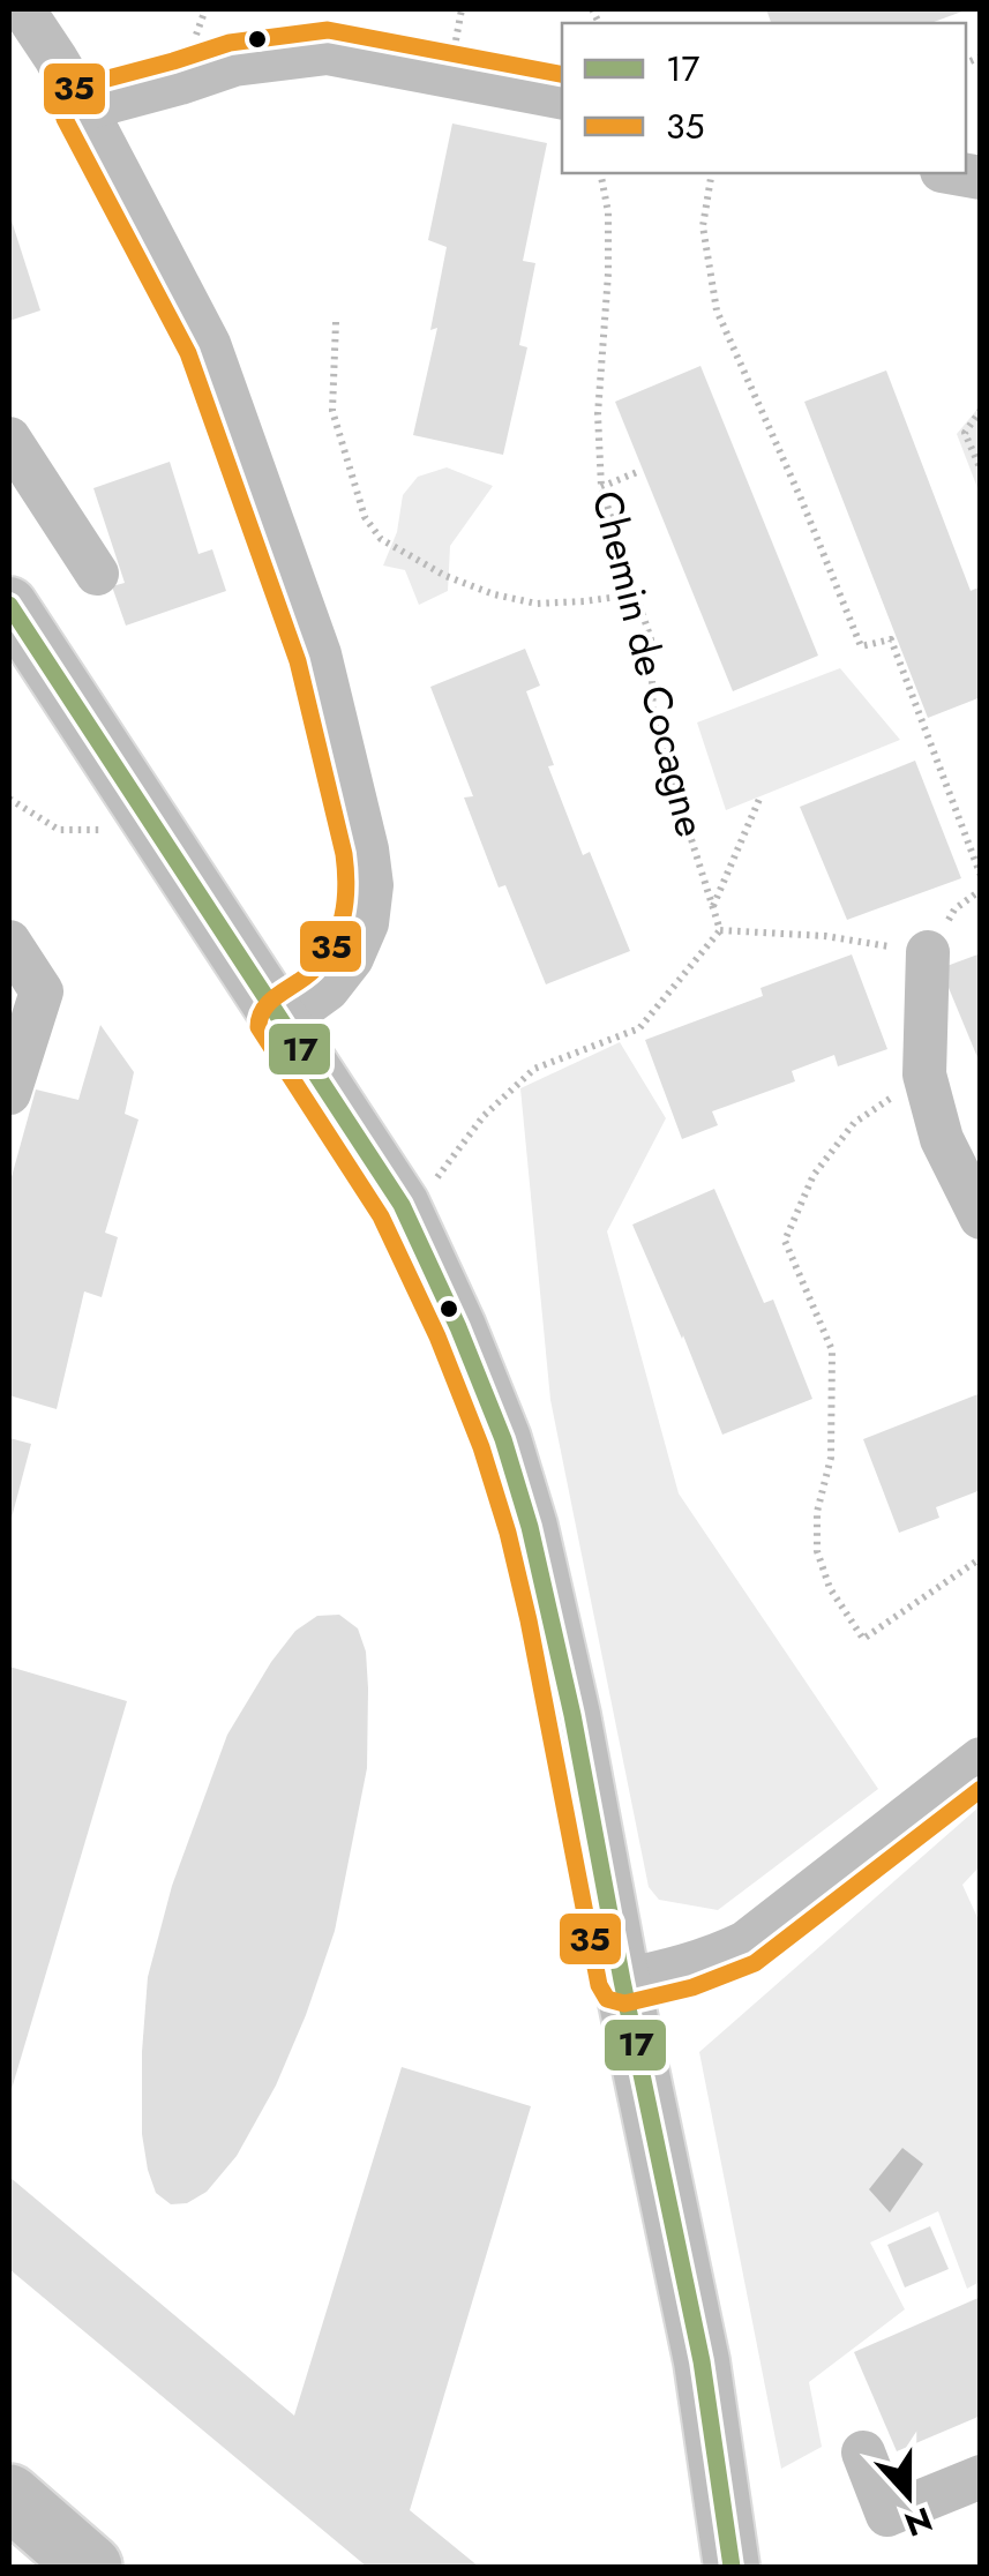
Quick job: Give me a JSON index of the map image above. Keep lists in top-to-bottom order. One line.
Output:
{"streets":{"path":["Chemin de Cocagne"]},"lines":["transit line 35","transit line 17"],"legend":["17","35"],"north":"bottom"}
